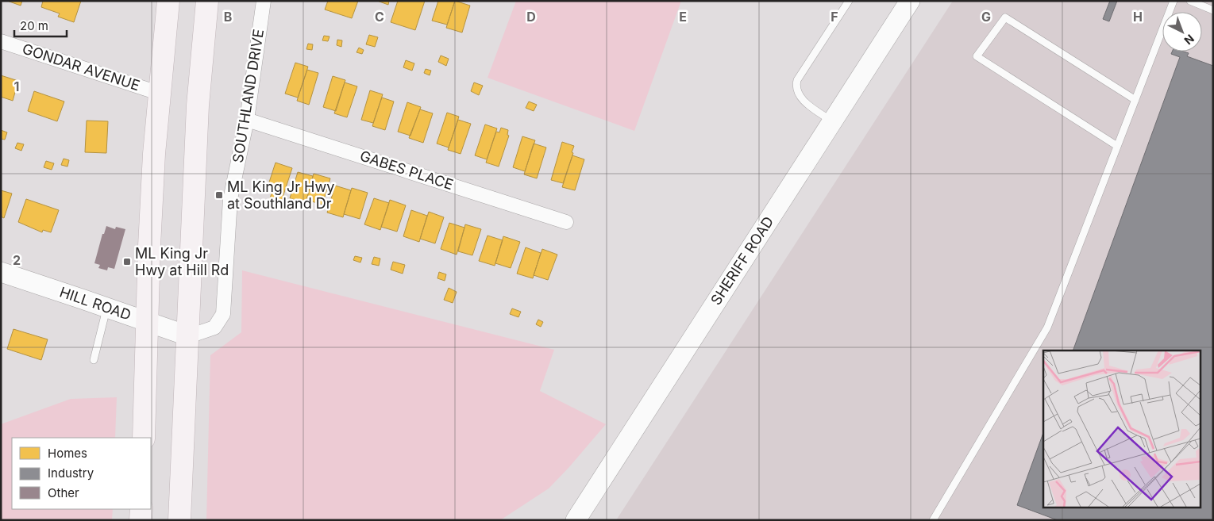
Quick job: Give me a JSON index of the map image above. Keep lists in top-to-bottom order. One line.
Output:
{"streets":{"main road":["SHERIFF ROAD","HILL ROAD"],"street":["GONDAR AVENUE","SOUTHLAND DRIVE","GABES PLACE"]},"crossings":[["SOUTHLAND DRIVE","GABES PLACE"],["SOUTHLAND DRIVE","HILL ROAD"]],"places":{"transit":["ML King Jr Hwy at Southland Dr","ML King Jr Hwy at Hill Rd"]},"legend":["Homes","Industry","Other"],"scale_bar":"20 m","north":"bottom right","grid":{"columns":["B","C","D","E","F","G","H"],"rows":["1","2"]}}
